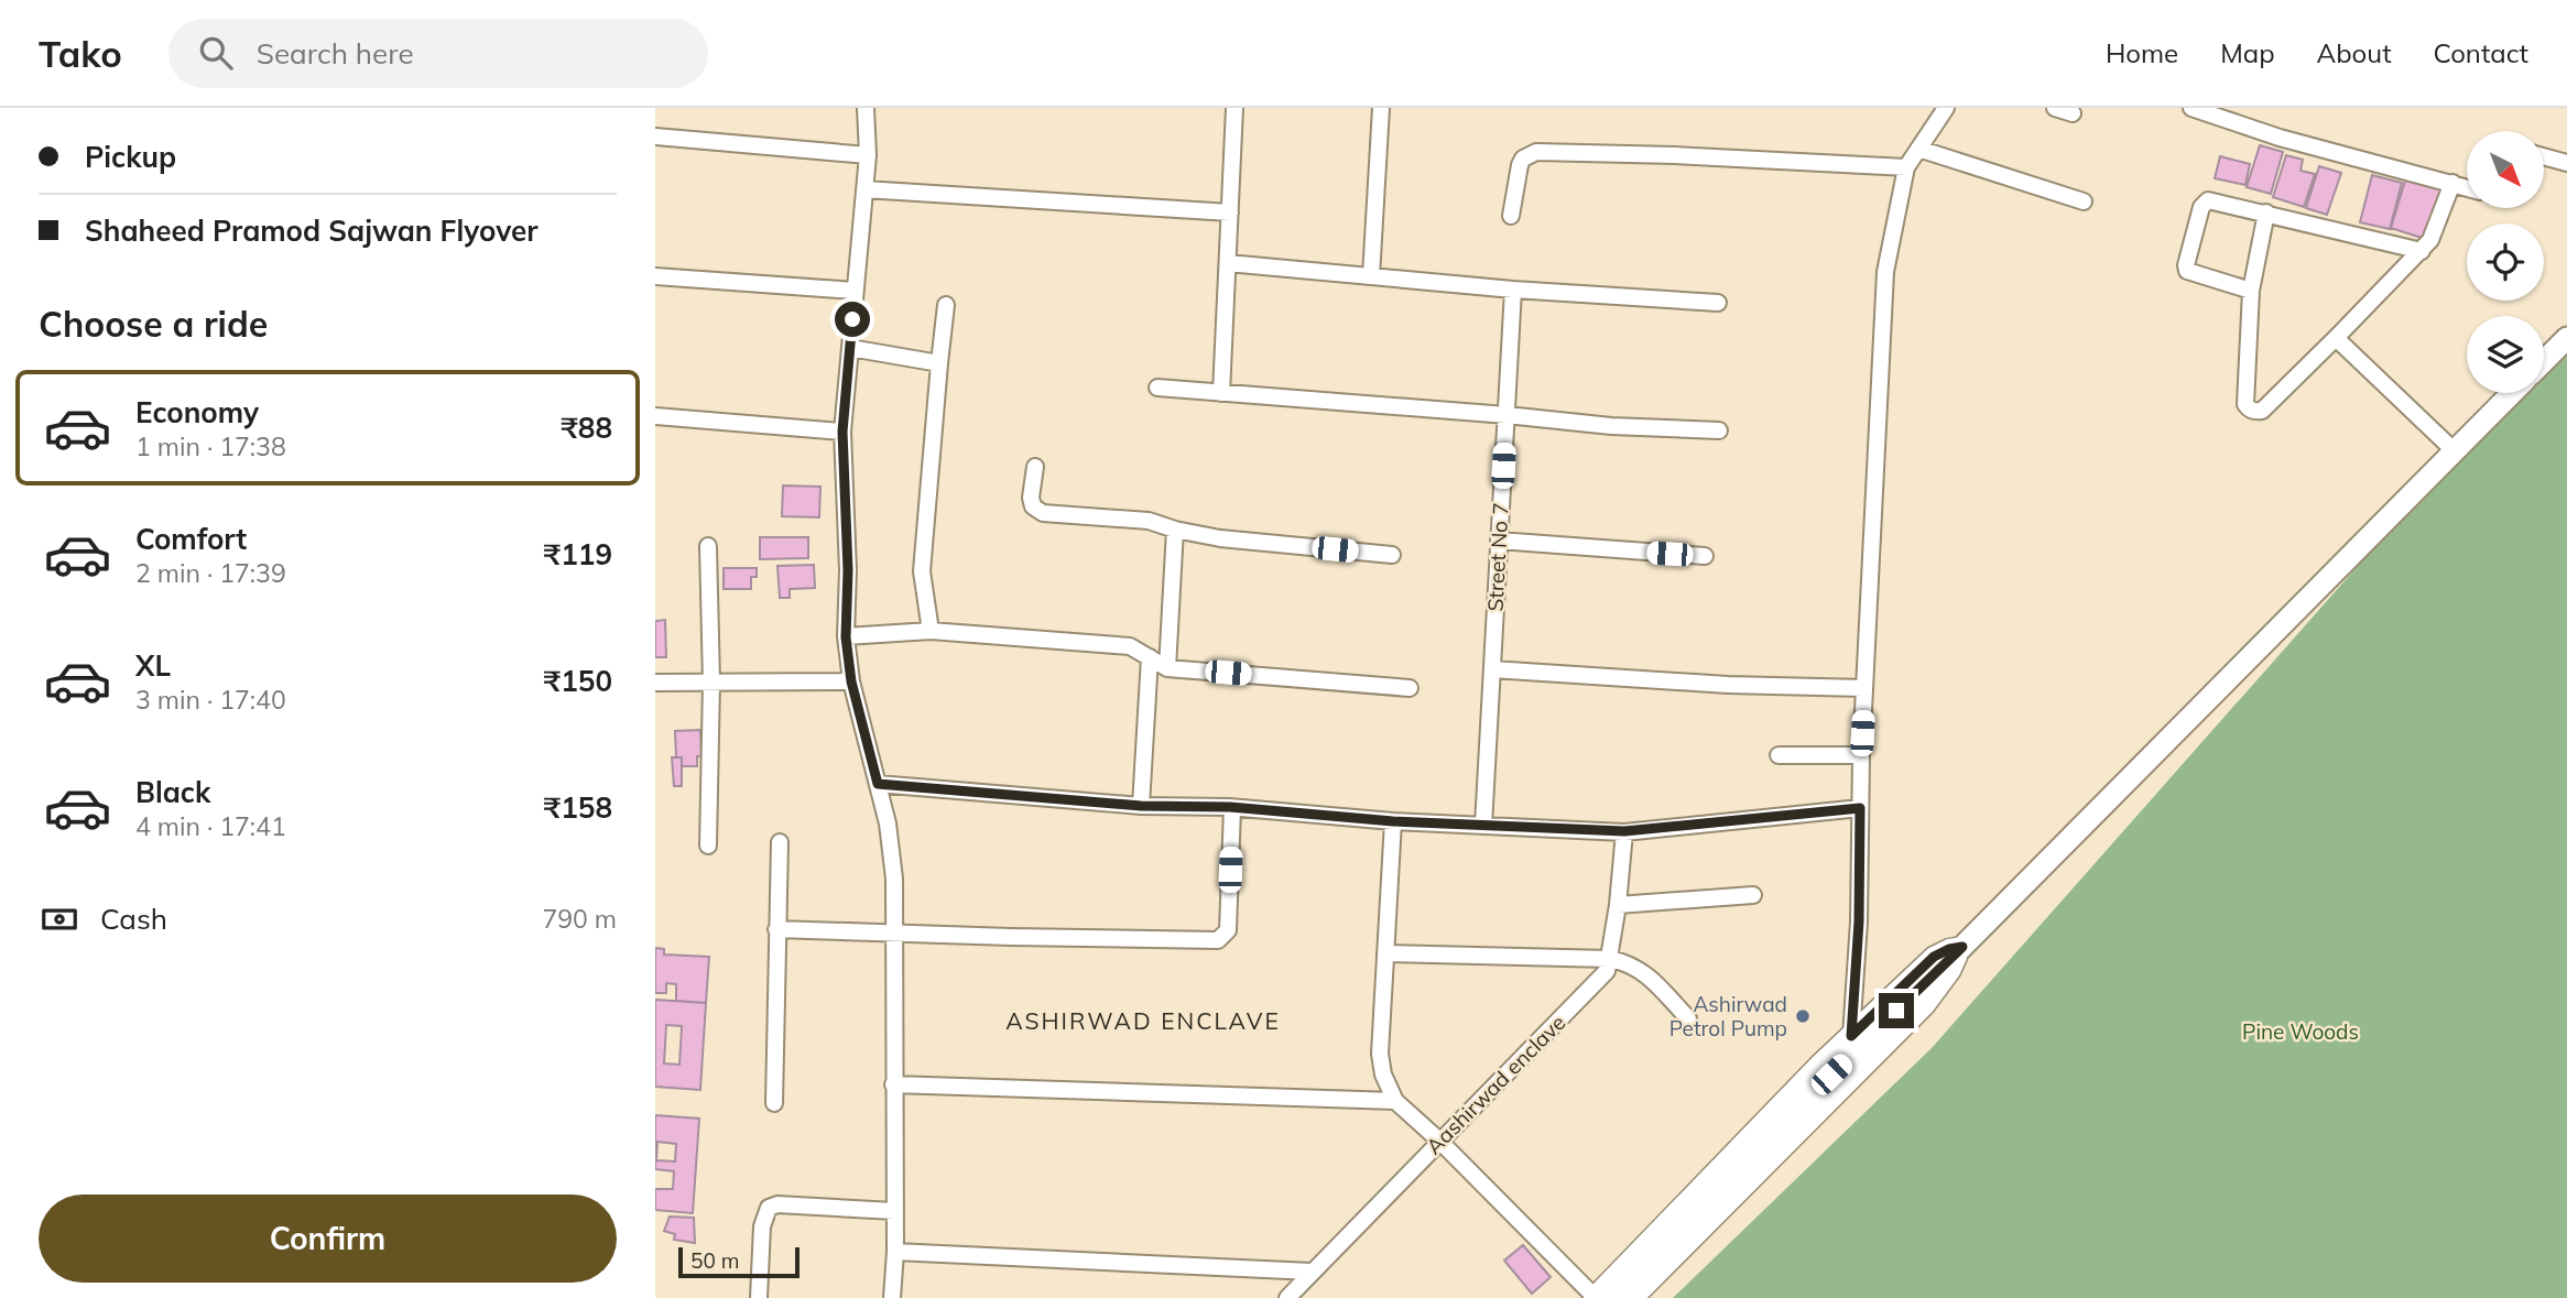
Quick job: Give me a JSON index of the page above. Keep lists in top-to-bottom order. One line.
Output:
{"streets":{"street":["Street No 7","Aashirwad enclave"]},"districts":["ASHIRWAD ENCLAVE"],"parks":["Pine Woods"],"places":["Ashirwad Petrol Pump"],"scale_bar":"50 m","north":"bottom right","page":{"header":"Tako","search":"Search here","nav":["Home","Map","About","Contact"],"banner":["Pickup","Shaheed Pramod Sajwan Flyover"],"heading":"Choose a ride","list":[{"name":"Economy","note":"1 min · 17:38","value":"₹88"},{"name":"Comfort","note":"2 min · 17:39","value":"₹119"},{"name":"XL","note":"3 min · 17:40","value":"₹150"},{"name":"Black","note":"4 min · 17:41","value":"₹158"}],"pay":["Cash","790 m"],"buttons":"Confirm","scale":"50 m"}}
